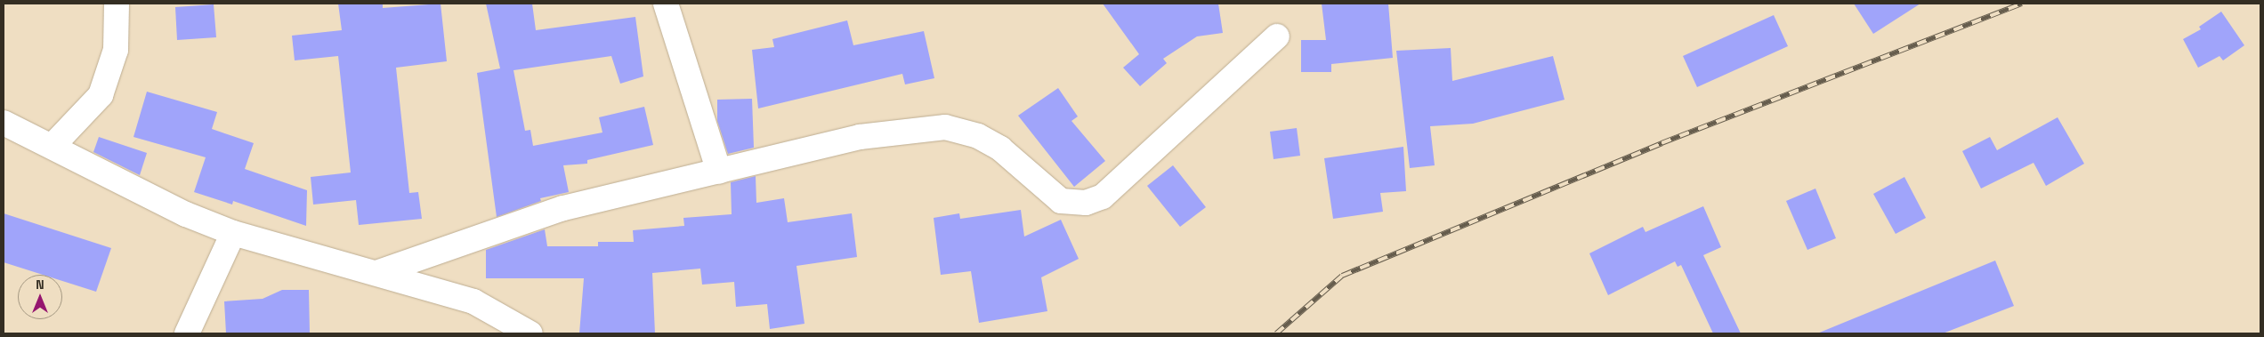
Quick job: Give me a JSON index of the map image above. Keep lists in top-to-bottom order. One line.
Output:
{"north":"top"}
